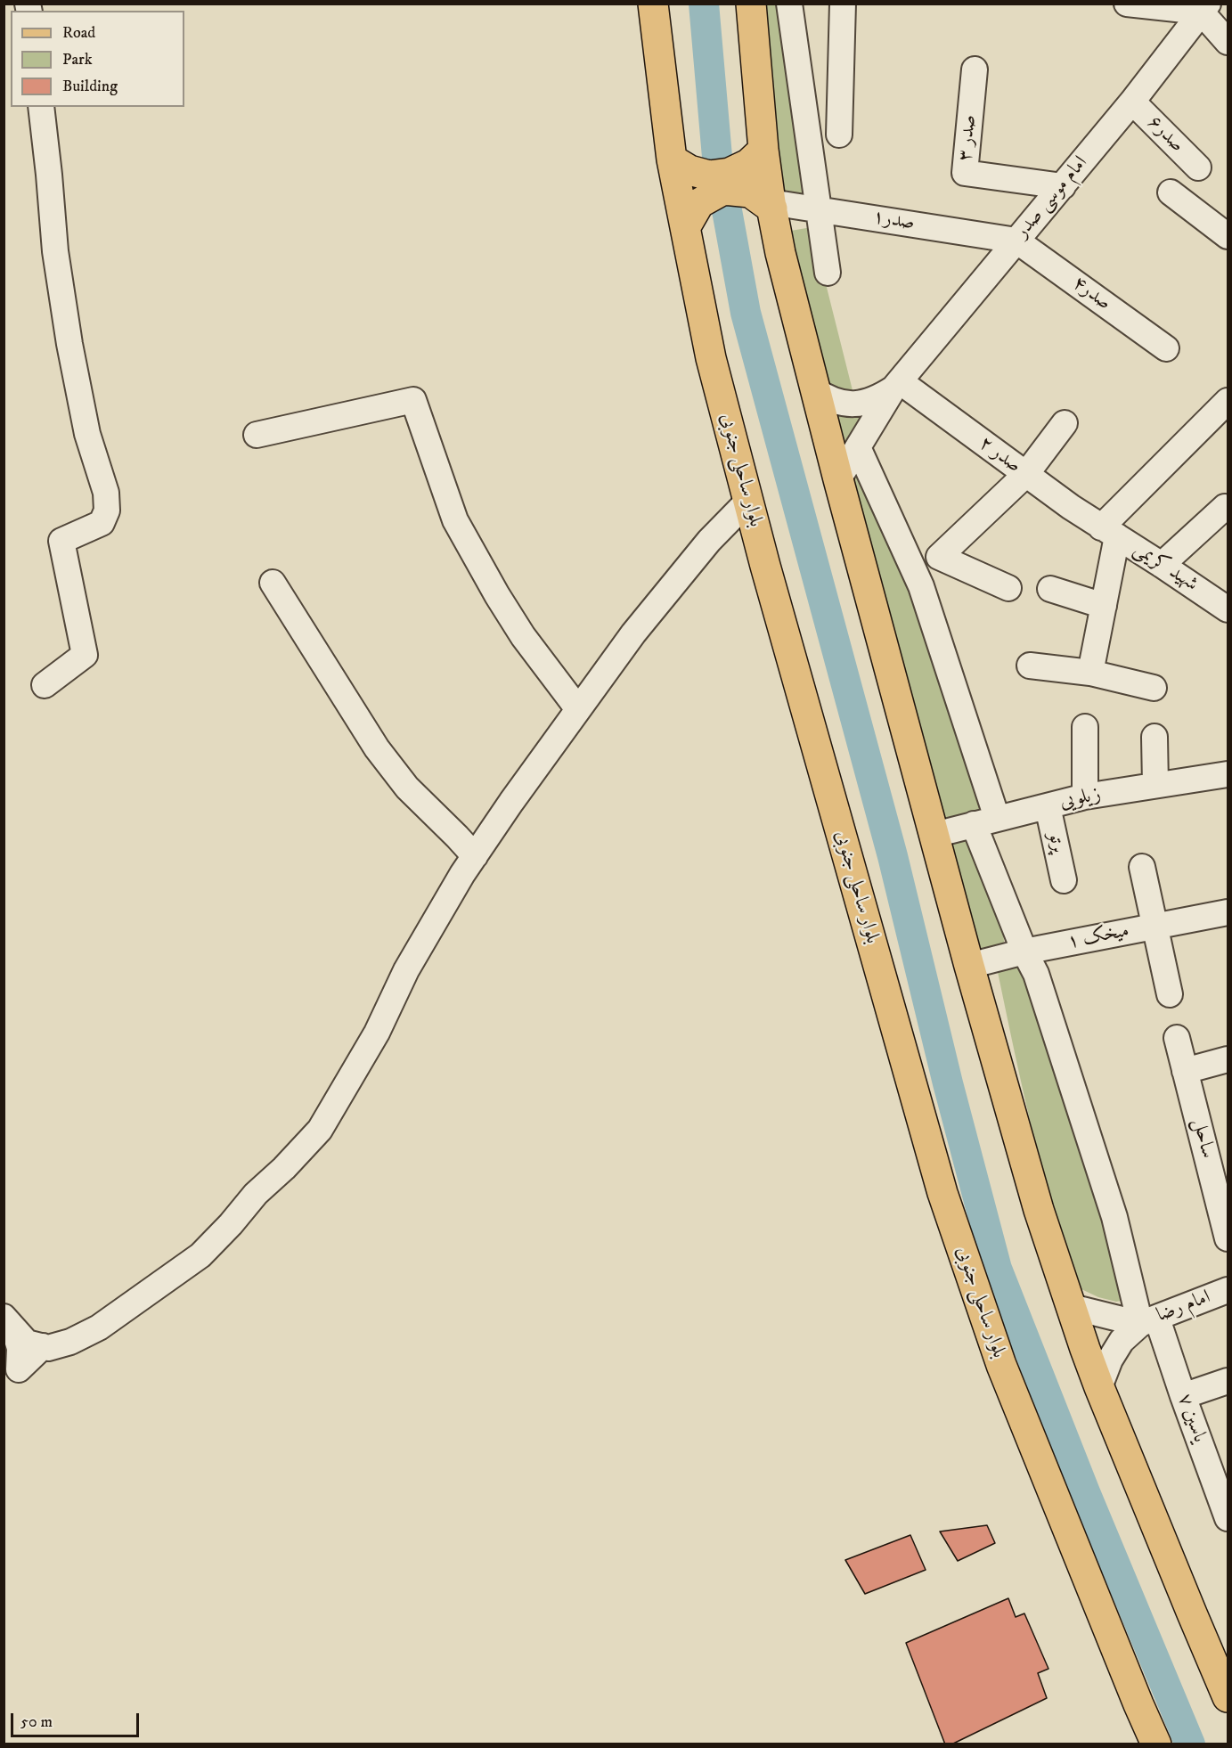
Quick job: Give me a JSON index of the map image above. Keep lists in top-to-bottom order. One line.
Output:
{"streets":{"main road":["بلوار ساحلی جنوبی"],"street":["صدر۶","صدر ۳","امام موسی صدر","صدر۱","صدر۴","صدر ۲","شهید کریمی","زیلویی","پرتو","میخک ۱","ساحل","امام رضا","یاسین ۷"]},"crossings":[["صدر۶","امام موسی صدر"],["صدر ۳","امام موسی صدر"],["امام موسی صدر","صدر۱"],["امام موسی صدر","صدر۴"],["امام موسی صدر","صدر ۲"],["صدر۱","صدر۴"],["صدر ۲","شهید کریمی"],["زیلویی","پرتو"],["زیلویی","یاسین ۷"],["میخک ۱","یاسین ۷"],["امام رضا","یاسین ۷"]],"legend":["Road","Park","Building"],"scale_bar":"50 m"}
